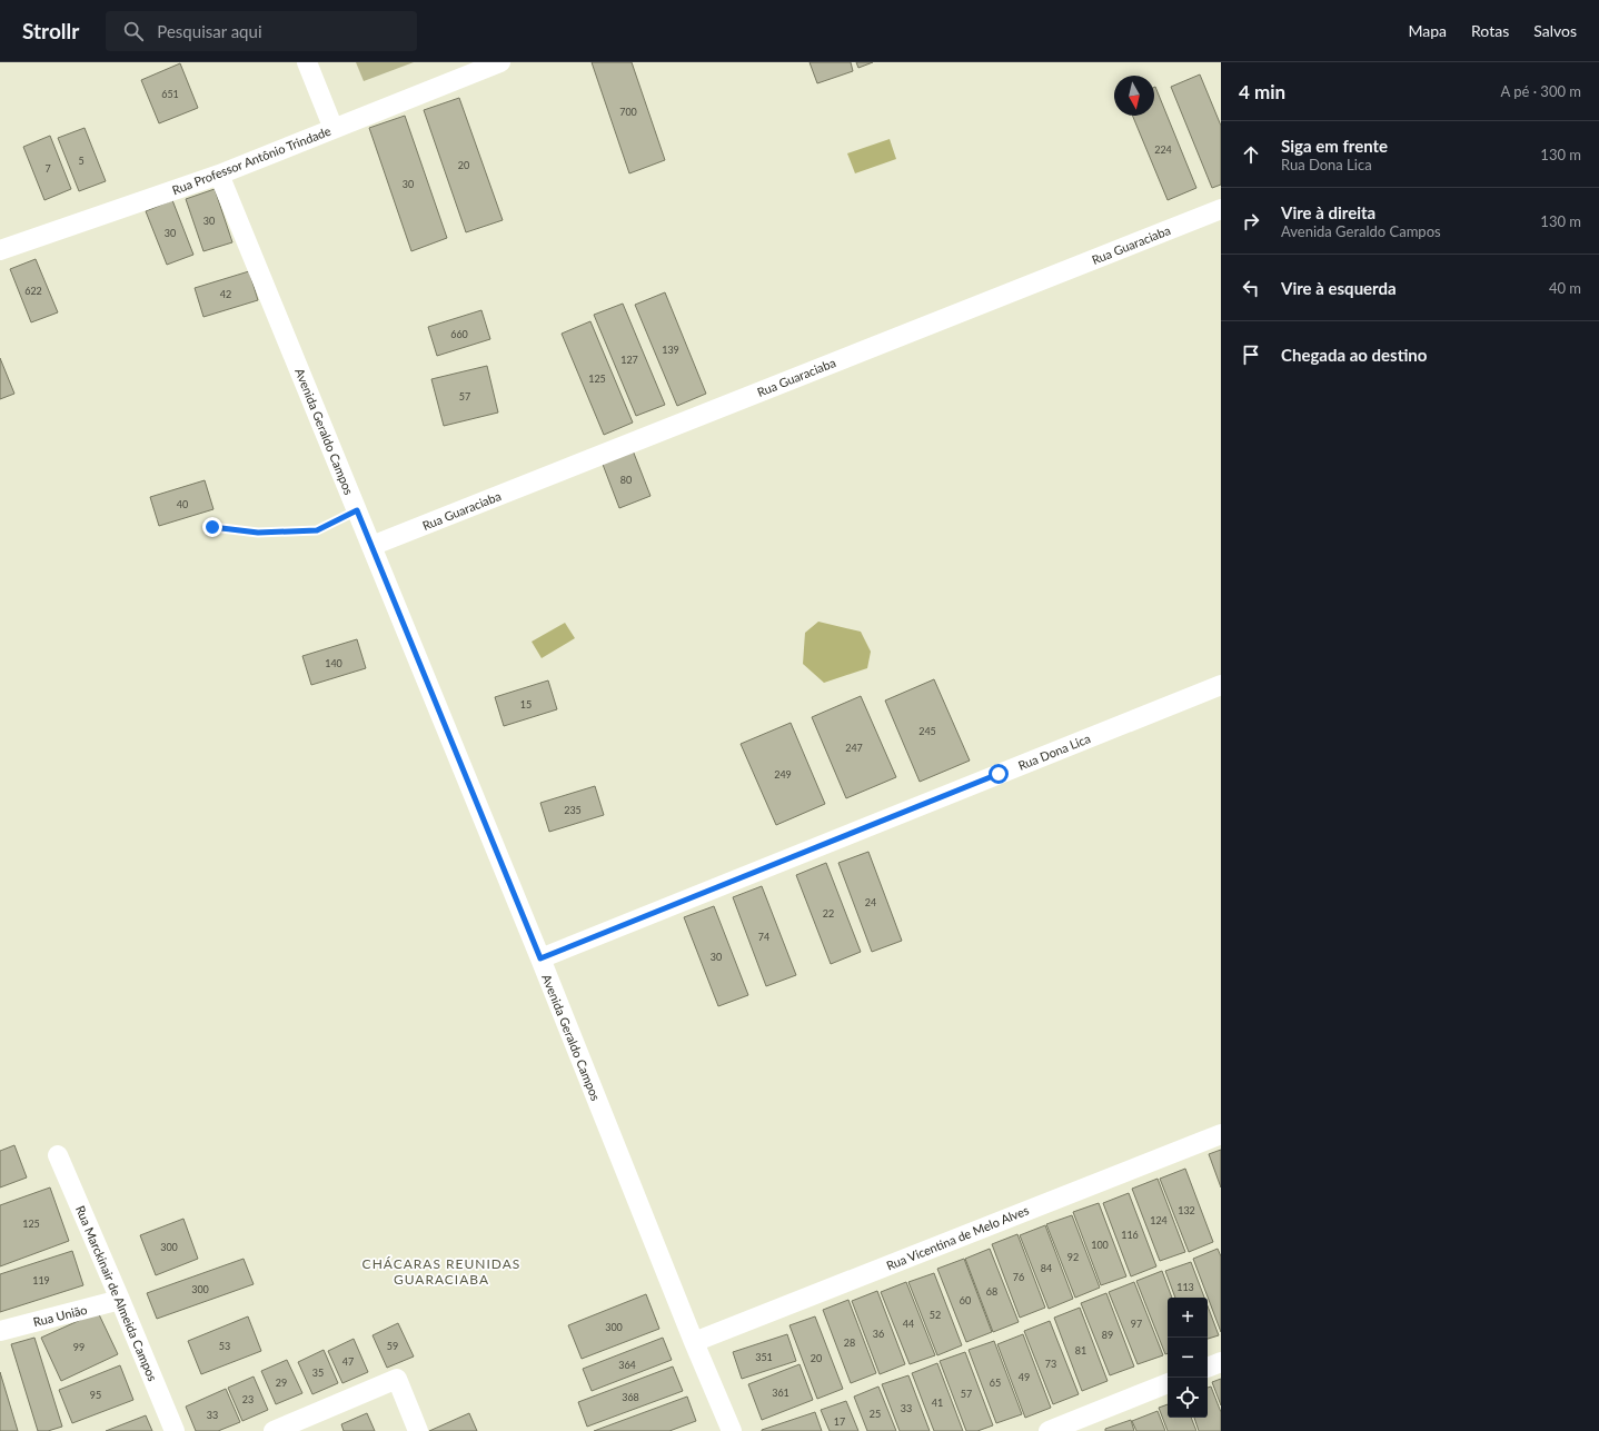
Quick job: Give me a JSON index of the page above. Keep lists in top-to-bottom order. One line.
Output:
{"streets":{"street":["Rua Professor Antônio Trindade","Rua Guaraciaba","Avenida Geraldo Campos","Rua Dona Lica","Rua Vicentina de Melo Alves","Rua Marckinair de Almeida Campos","Rua União"]},"crossings":[["Rua Professor Antônio Trindade","Avenida Geraldo Campos"],["Rua Guaraciaba","Avenida Geraldo Campos"],["Avenida Geraldo Campos","Rua Dona Lica"],["Avenida Geraldo Campos","Rua Vicentina de Melo Alves"],["Rua Marckinair de Almeida Campos","Rua União"]],"districts":["CHÁCARAS REUNIDAS GUARACIABA"],"house_numbers":["651","700","224","5","20","7","30","30","30","622","42","660","139","127","125","57","80","40","140","15","245","247","249","235","24","22","74","30","132","124","125","116","100","300","92","84","76","119","113","300","68","60","52","44","97","300","36","89","28","53","59","99","81","351","20","47","73","364","35","49","29","65","361","57","95","368","23","41","33","25","33","17"],"north":"bottom","page":{"header":"Strollr","search":"Pesquisar aqui","nav":["Mapa","Rotas","Salvos"],"heading":["4 min","A pé · 300 m"],"list":[["Siga em frente","Rua Dona Lica","130 m"],["Vire à direita","Avenida Geraldo Campos","130 m"],["Vire à esquerda","40 m"],"Chegada ao destino"],"map_buttons":["+","−"]}}
